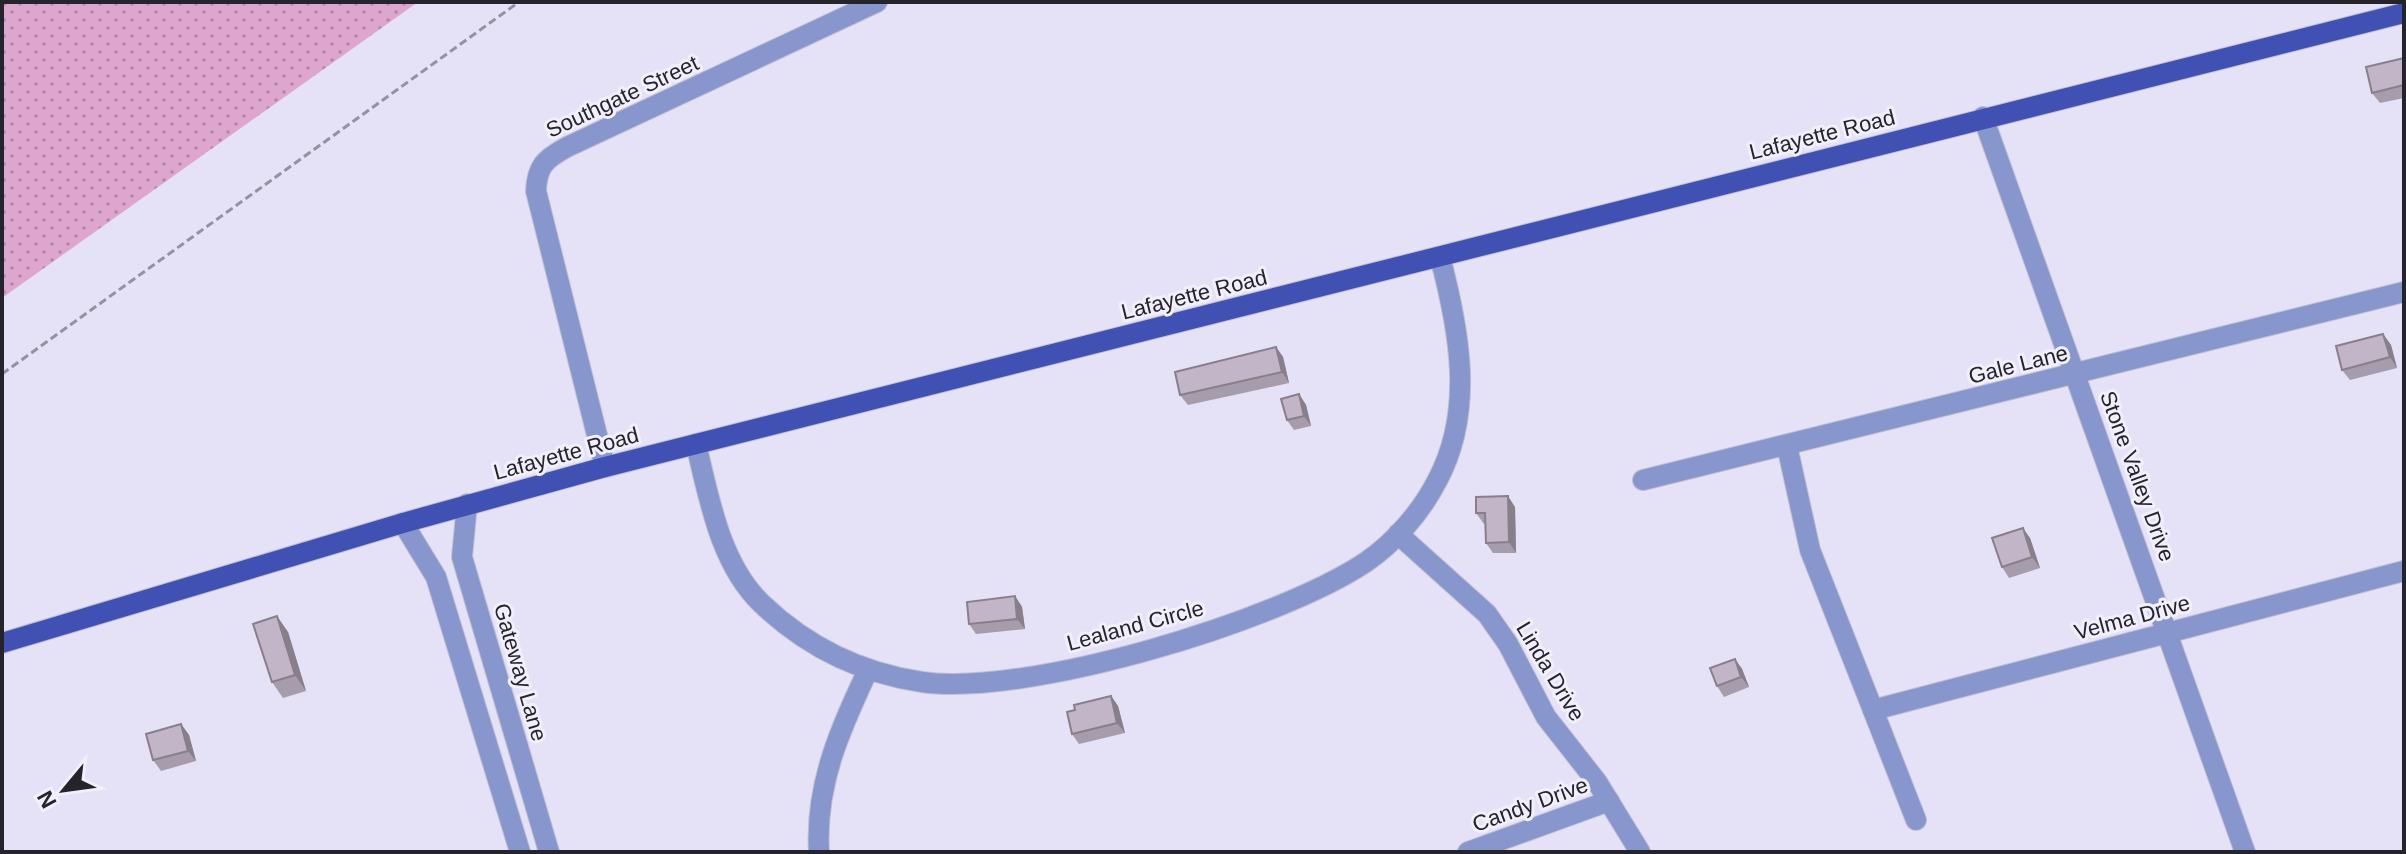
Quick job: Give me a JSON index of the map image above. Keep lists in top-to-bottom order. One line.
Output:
{"streets":{"main road":["Lafayette Road"],"street":["Southgate Street","Gale Lane","Stone Valley Drive","Velma Drive","Lealand Circle","Linda Drive","Gateway Lane","Candy Drive"]},"crossings":[["Southgate Street","Lafayette Road"],["Lafayette Road","Stone Valley Drive"],["Lafayette Road","Lealand Circle"],["Lafayette Road","Gateway Lane"],["Gale Lane","Stone Valley Drive"],["Stone Valley Drive","Velma Drive"],["Lealand Circle","Linda Drive"],["Linda Drive","Candy Drive"]],"north":"bottom left"}
